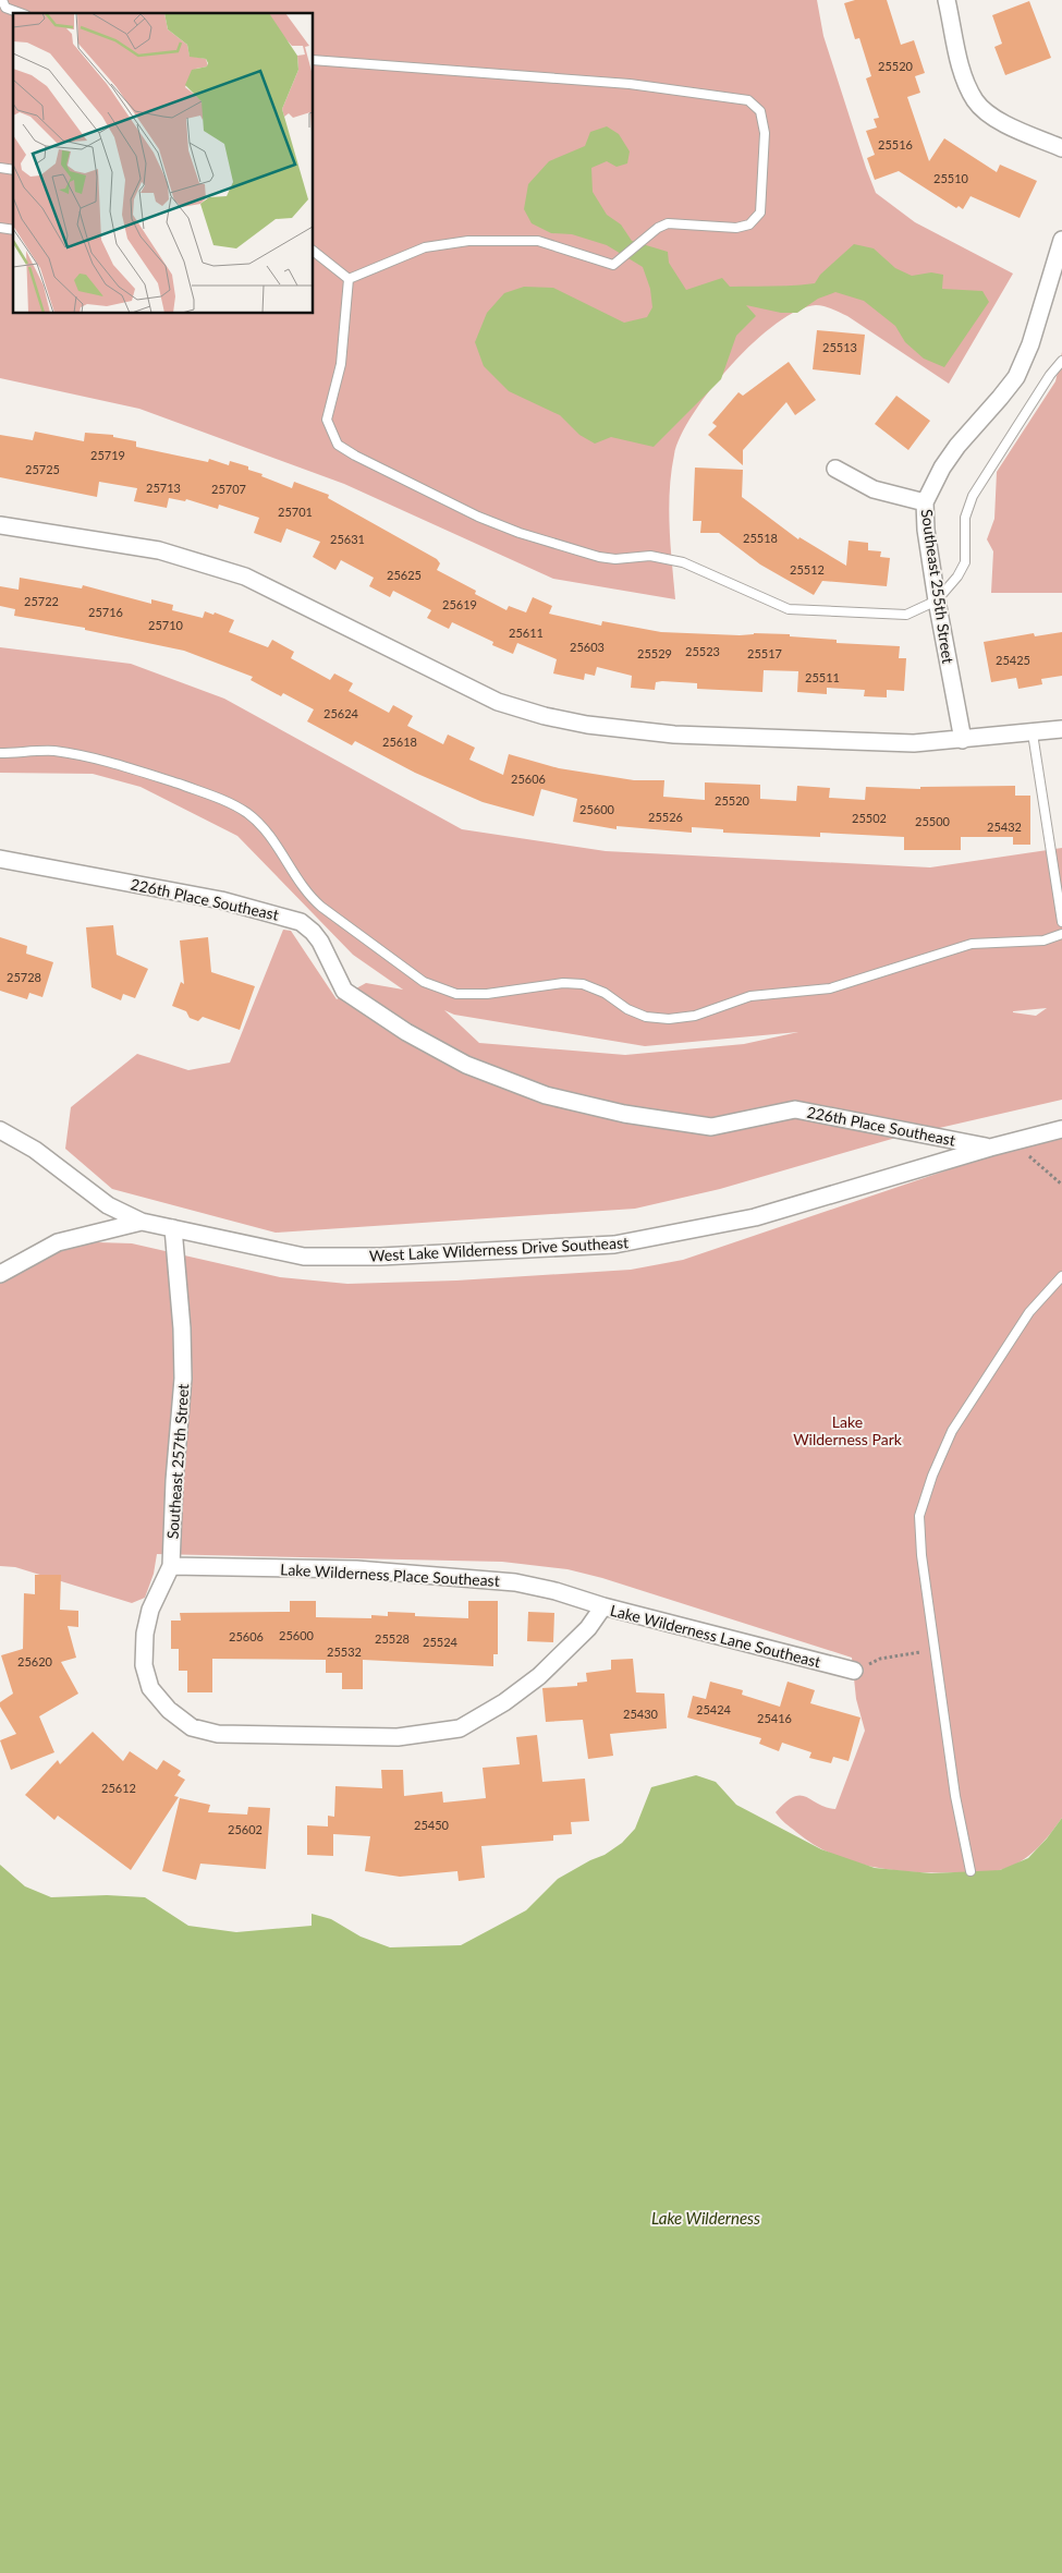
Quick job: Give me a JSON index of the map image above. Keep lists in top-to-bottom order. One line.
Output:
{"streets":{"street":["Southeast 255th Street","226th Place Southeast","West Lake Wilderness Drive Southeast","Southeast 257th Street","Lake Wilderness Place Southeast","Lake Wilderness Lane Southeast"]},"crossings":[["226th Place Southeast","West Lake Wilderness Drive Southeast"],["West Lake Wilderness Drive Southeast","Southeast 257th Street"],["Southeast 257th Street","Lake Wilderness Place Southeast"],["Southeast 257th Street","Lake Wilderness Lane Southeast"],["Lake Wilderness Place Southeast","Lake Wilderness Lane Southeast"]],"water":["Lake Wilderness"],"parks":["Lake Wilderness Park"],"house_numbers":["25520","25516","25510","25513","25719","25725","25713","25707","25701","25518","25631","25512","25625","25722","25619","25716","25710","25611","25603","25523","25529","25517","25425","25511","25624","25618","25606","25520","25600","25526","25502","25500","25432","25728","25600","25606","25528","25524","25532","25620","25424","25430","25416","25612","25450","25602"]}
